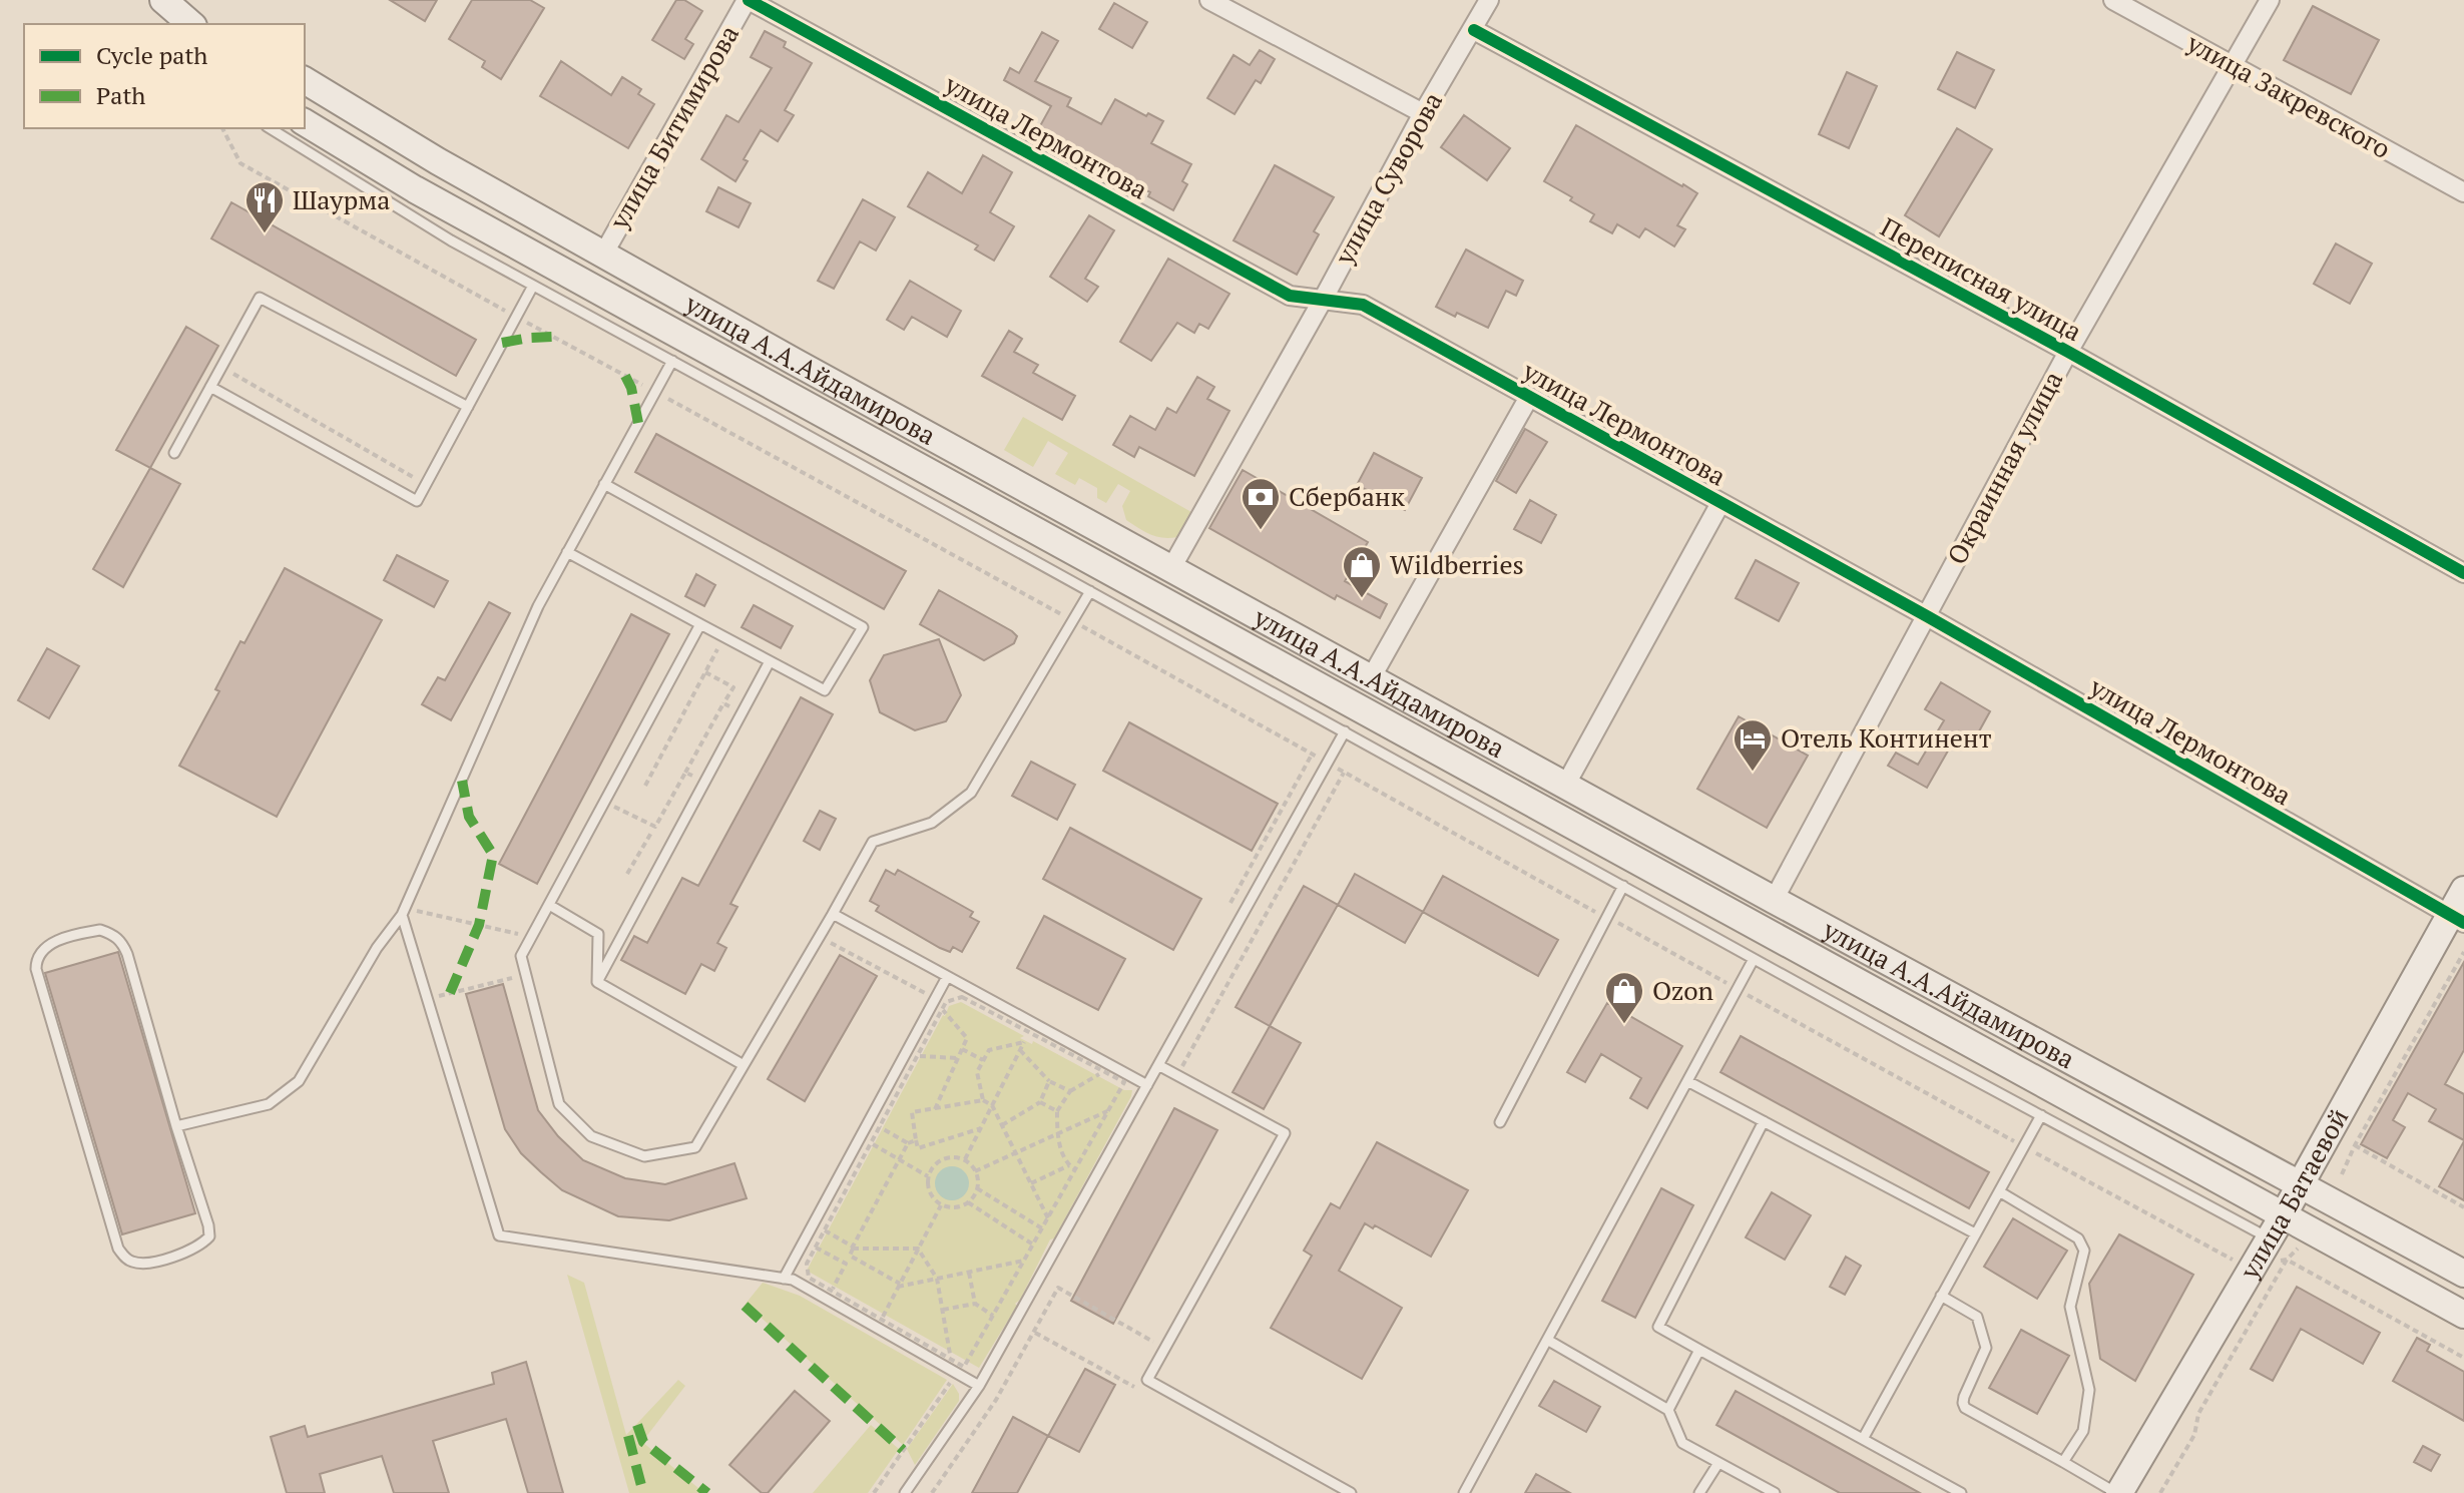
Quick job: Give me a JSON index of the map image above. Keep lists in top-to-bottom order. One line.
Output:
{"streets":{"main road":["улица А.А.Айдамирова","улица Батаевой"],"street":["улица Закревского","улица Битимирова","улица Лермонтова","улица Суворова","Переписная улица","Окраинная улица"]},"crossings":[["улица Закревского","Окраинная улица"],["улица Битимирова","улица Лермонтова"],["улица Битимирова","улица А.А.Айдамирова"],["улица Лермонтова","улица Суворова"],["улица Лермонтова","Окраинная улица"],["улица Лермонтова","улица Батаевой"],["улица Суворова","Переписная улица"],["улица Суворова","улица А.А.Айдамирова"],["Переписная улица","Окраинная улица"],["улица А.А.Айдамирова","Окраинная улица"],["улица А.А.Айдамирова","улица Батаевой"]],"places":{"restaurant":["Шаурма"],"bank":["Сбербанк"],"shop":["Wildberries","Ozon"],"hotel":["Отель Континент"]},"legend":["Cycle path","Path"]}
